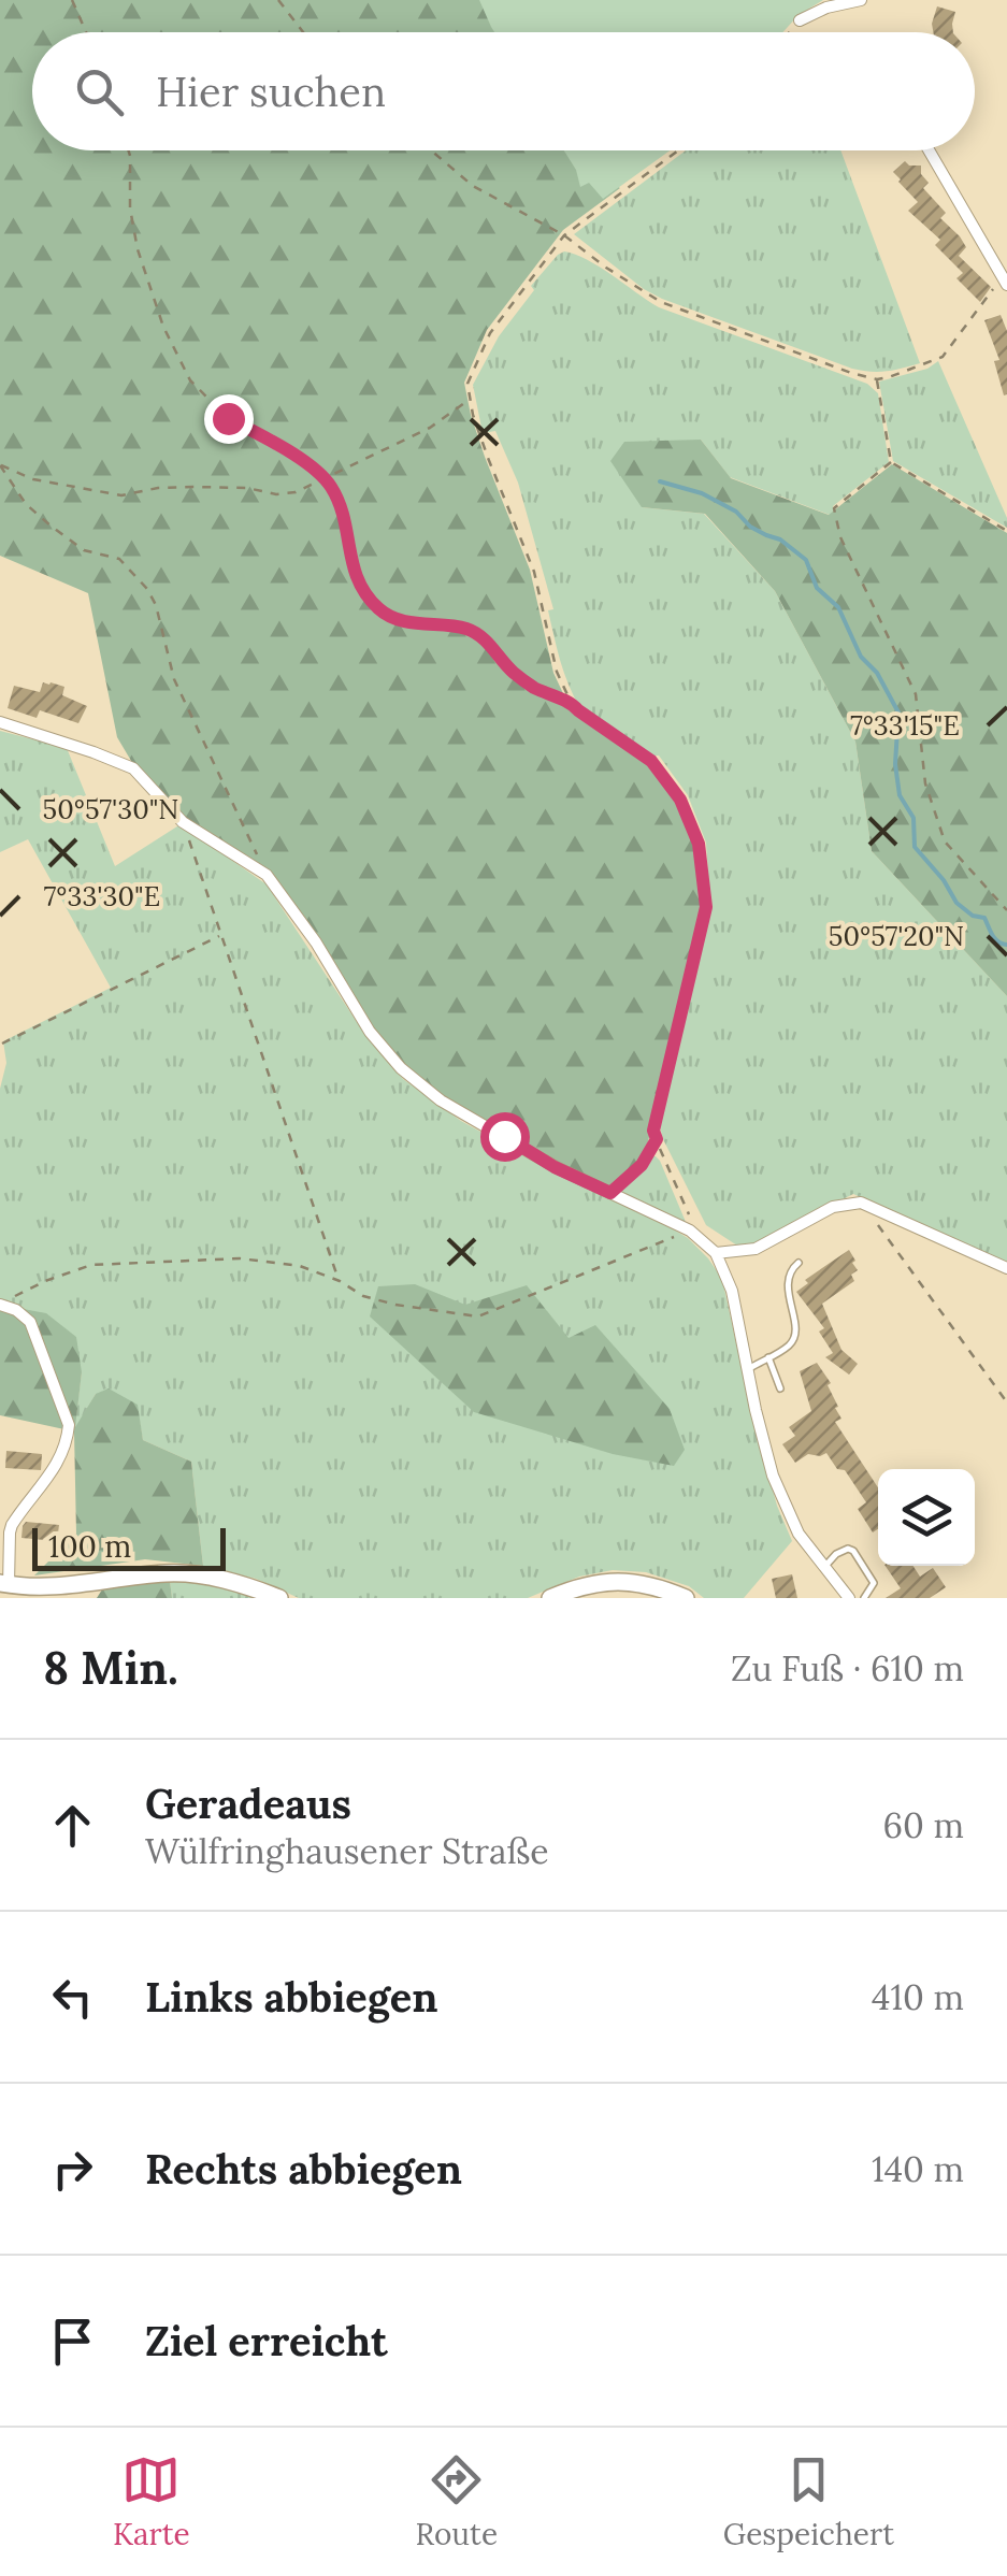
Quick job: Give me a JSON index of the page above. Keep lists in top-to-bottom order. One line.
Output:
{"scale_bar":"100 m","page":{"search":"Hier suchen","scale":"100 m","heading":["8 Min.","Zu Fuß · 610 m"],"list":[["Geradeaus","Wülfringhausener Straße","60 m"],["Links abbiegen","410 m"],["Rechts abbiegen","140 m"],"Ziel erreicht"],"nav":["Karte","Route","Gespeichert"]},"coordinates":["7°33'15\"E","50°57'30\"N","7°33'30\"E","50°57'20\"N"]}
